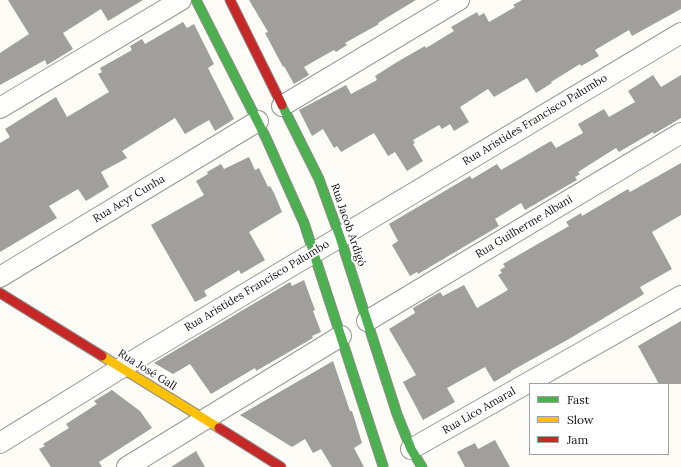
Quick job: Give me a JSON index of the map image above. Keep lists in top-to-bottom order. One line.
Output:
{"streets":{"main road":["Rua Jacob Ardigó","Rua José Gall"],"street":["Rua Aristides Francisco Palumbo","Rua Acyr Cunha","Rua Guilherme Albani","Rua Lico Amaral"]},"crossings":[["Rua Aristides Francisco Palumbo","Rua Jacob Ardigó"],["Rua Aristides Francisco Palumbo","Rua José Gall"],["Rua Jacob Ardigó","Rua Guilherme Albani"],["Rua Jacob Ardigó","Rua Lico Amaral"]],"legend":["Fast","Slow","Jam"]}
